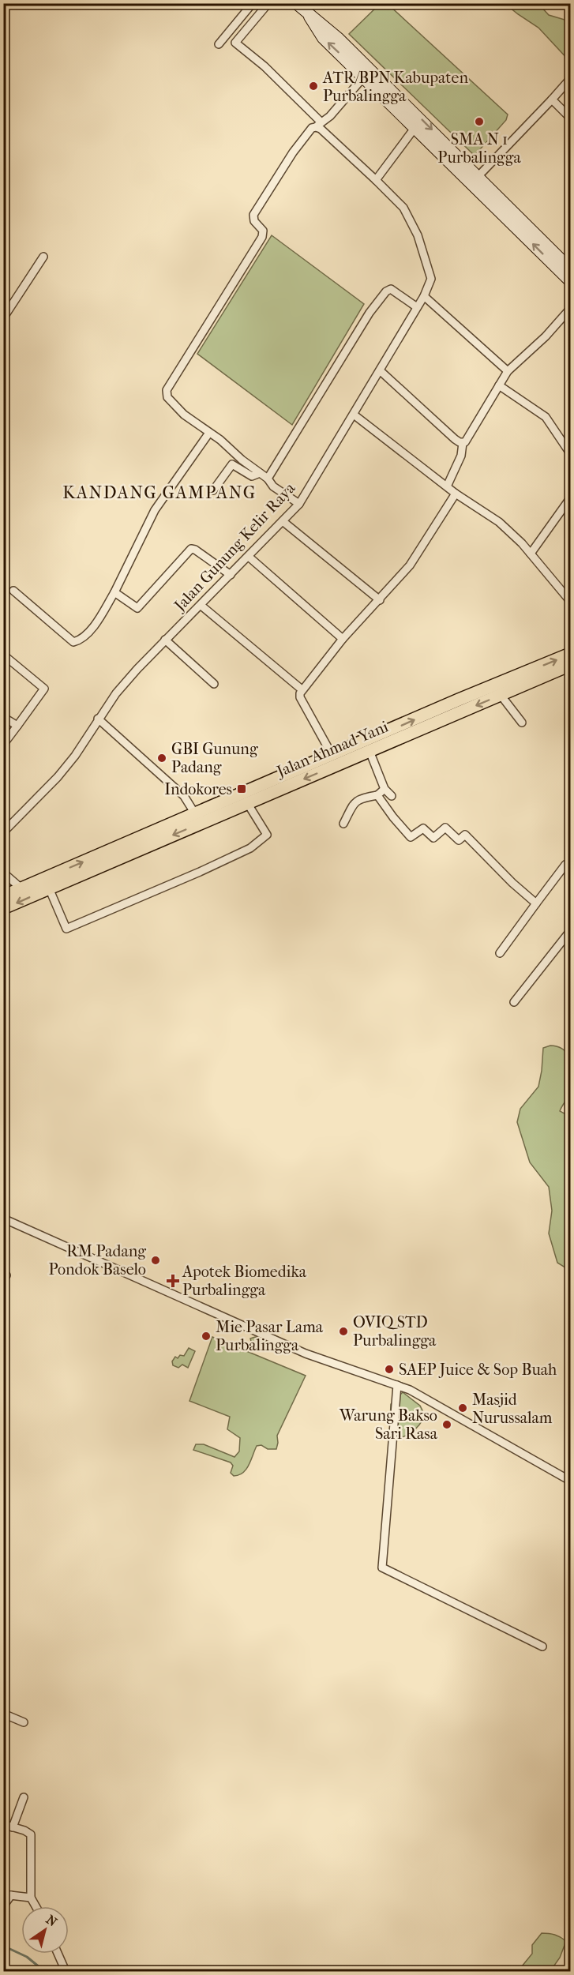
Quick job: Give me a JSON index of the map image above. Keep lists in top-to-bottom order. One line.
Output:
{"streets":{"main road":["Jalan Ahmad Yani"],"street":["Jalan Gunung Kelir Raya"]},"districts":["KANDANG GAMPANG"],"places":{"other":["ATR/BPN Kabupaten Purbalingga","SMA N 1 Purbalingga","GBI Gunung Padang","RM Padang Pondok Baselo","OVIQ STD Purbalingga","Mie Pasar Lama Purbalingga","SAEP Juice & Sop Buah","Masjid Nurussalam","Warung Bakso Sari Rasa"],"transit":["Indokores"],"health":["Apotek Biomedika Purbalingga"]},"north":"top right"}
